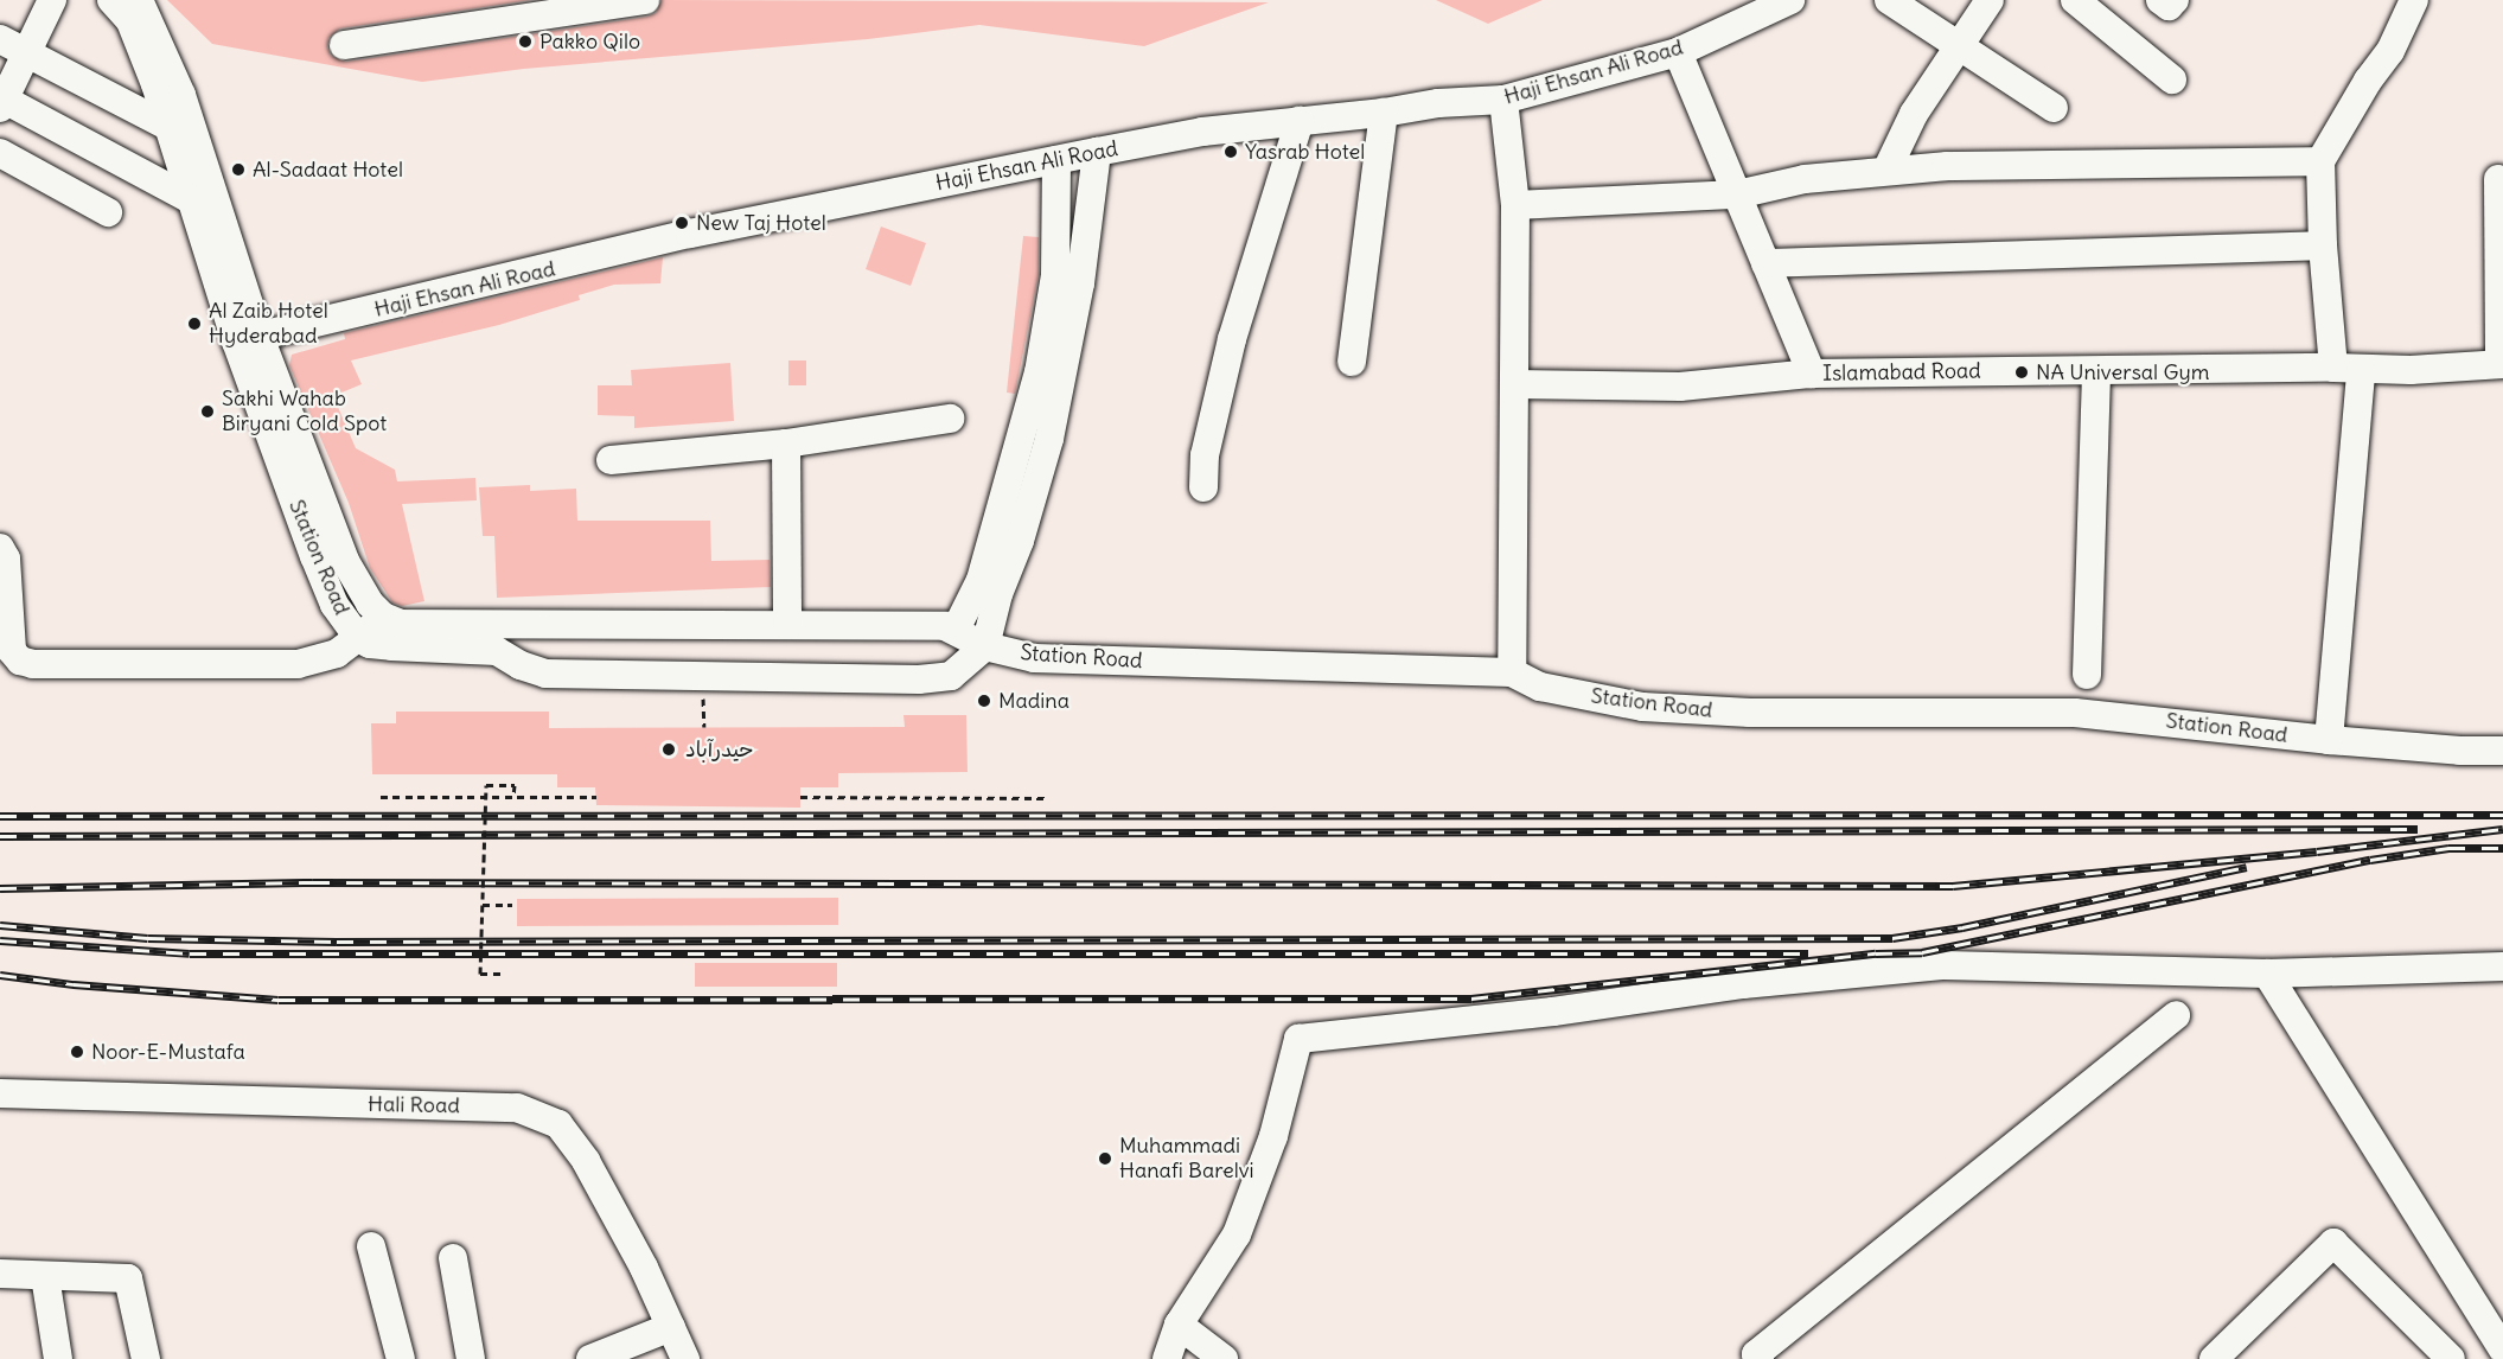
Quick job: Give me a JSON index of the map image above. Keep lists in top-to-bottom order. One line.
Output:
{"streets":{"street":["Haji Ehsan Ali Road","Islamabad Road","Station Road","Hali Road"]},"crossings":[["Haji Ehsan Ali Road","Station Road"]],"places":["Pakko Qilo","Yasrab Hotel","Al-Sadaat Hotel","New Taj Hotel","Al Zaib Hotel Hyderabad","NA Universal Gym","Sakhi Wahab Biryani Cold Spot","Madina","حیدرآباد","Noor-E-Mustafa","Muhammadi Hanafi Barelvi"]}
